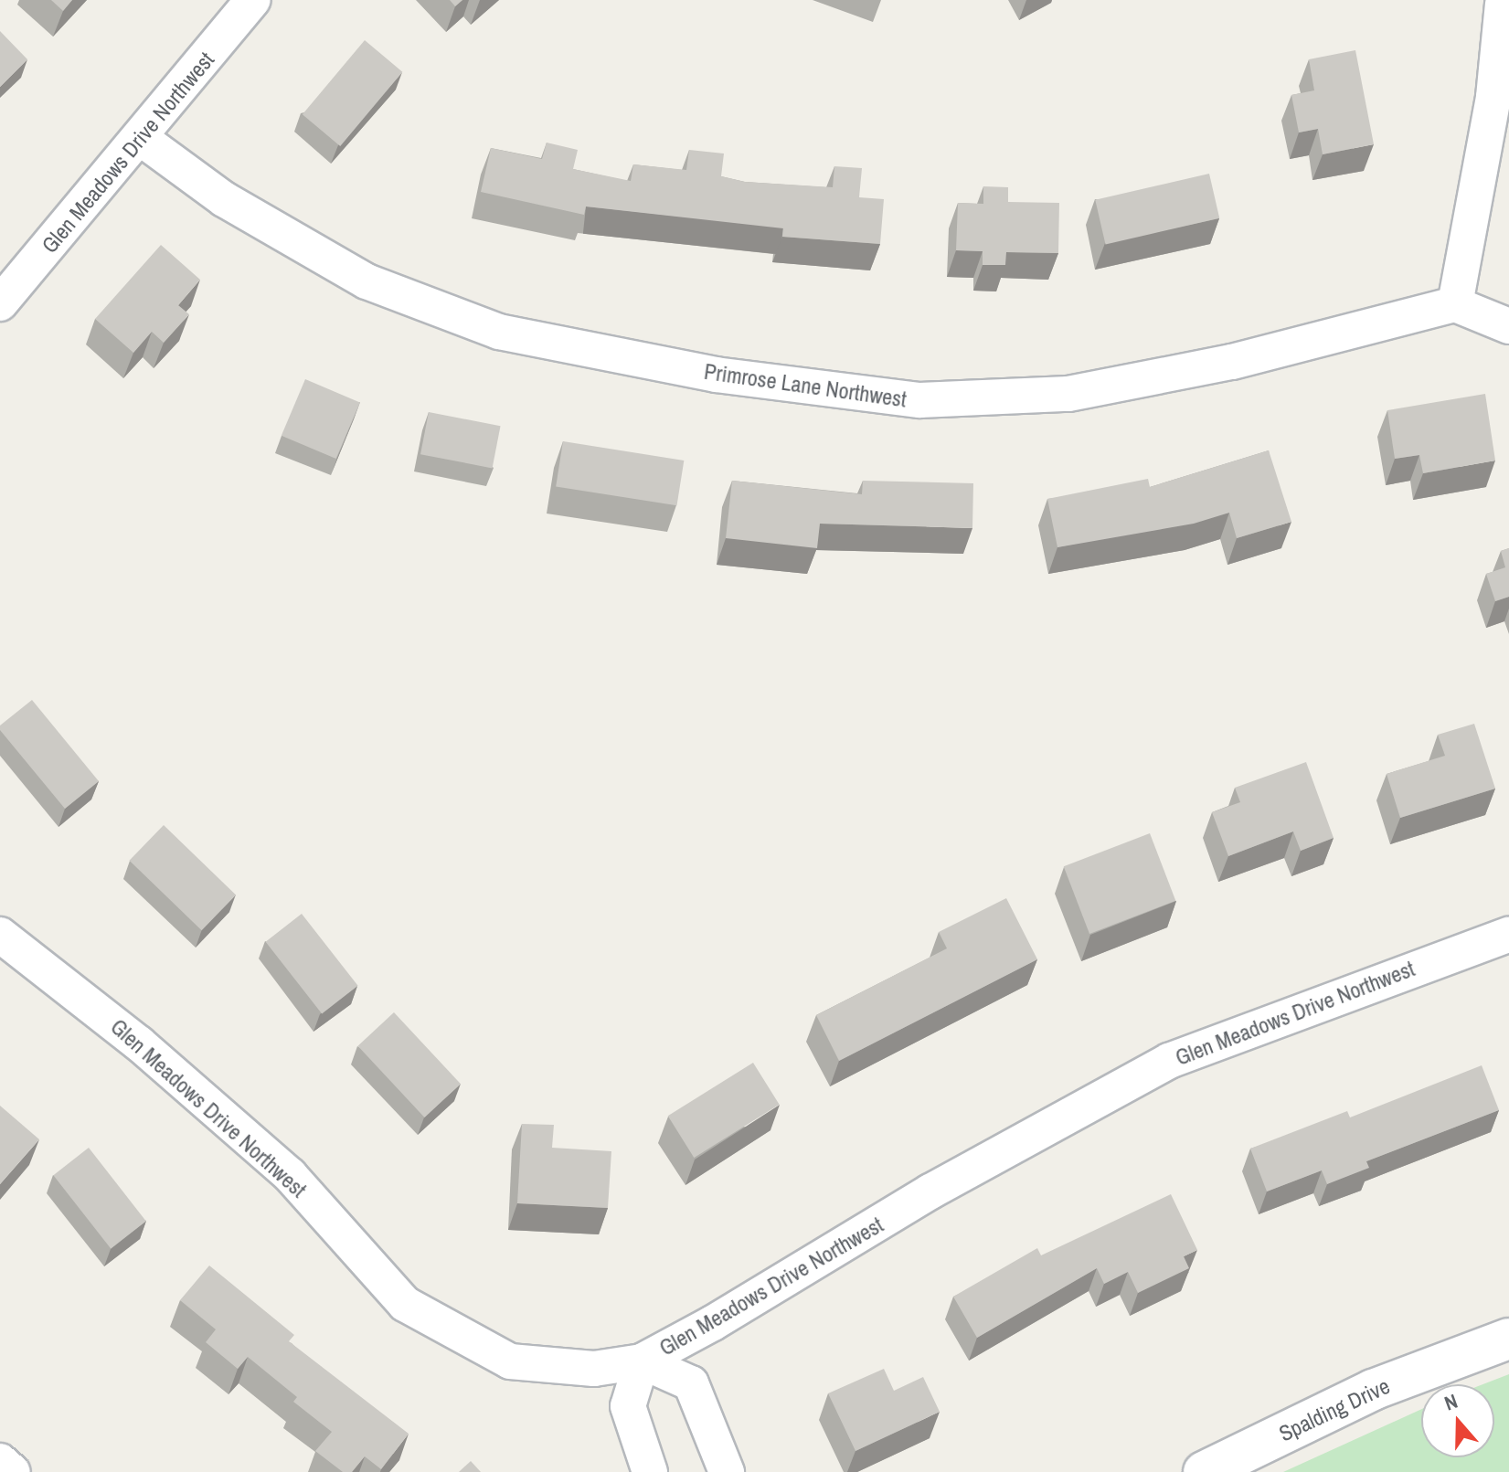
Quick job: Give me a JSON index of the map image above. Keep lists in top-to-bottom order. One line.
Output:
{"streets":{"main road":["Spalding Drive"],"street":["Glen Meadows Drive Northwest","Primrose Lane Northwest"]},"crossings":[["Glen Meadows Drive Northwest","Primrose Lane Northwest"]],"north":"top"}
